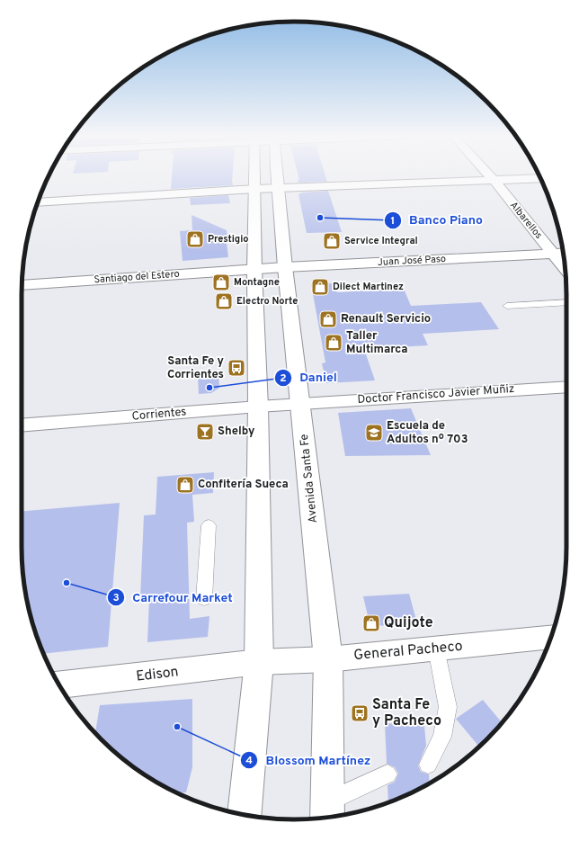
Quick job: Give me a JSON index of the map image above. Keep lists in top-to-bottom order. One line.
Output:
{"streets":{"street":["Albarellos","Juan José Paso","Santiago del Estero","Doctor Francisco Javier Muñiz","Corrientes","Avenida Santa Fe","General Pacheco","Edison"]},"crossings":[["Albarellos","Juan José Paso"],["Juan José Paso","Santiago del Estero"],["Juan José Paso","Avenida Santa Fe"],["Doctor Francisco Javier Muñiz","Corrientes"],["Doctor Francisco Javier Muñiz","Avenida Santa Fe"],["Corrientes","Avenida Santa Fe"],["Avenida Santa Fe","General Pacheco"],["General Pacheco","Edison"]],"places":{"other":["Banco Piano","Daniel","Carrefour Market","Blossom Martínez"],"shop":["Prestigio","Service Integral","Montagne","Dilect Martinez","Electro Norte","Renault Servicio","Taller Multimarca","Confitería Sueca","Quijote"],"bus stop":["Santa Fe y Corrientes","Santa Fe y Pacheco"],"bar":["Shelby"],"school or university":["Escuela de Adultos nº 703"]}}
